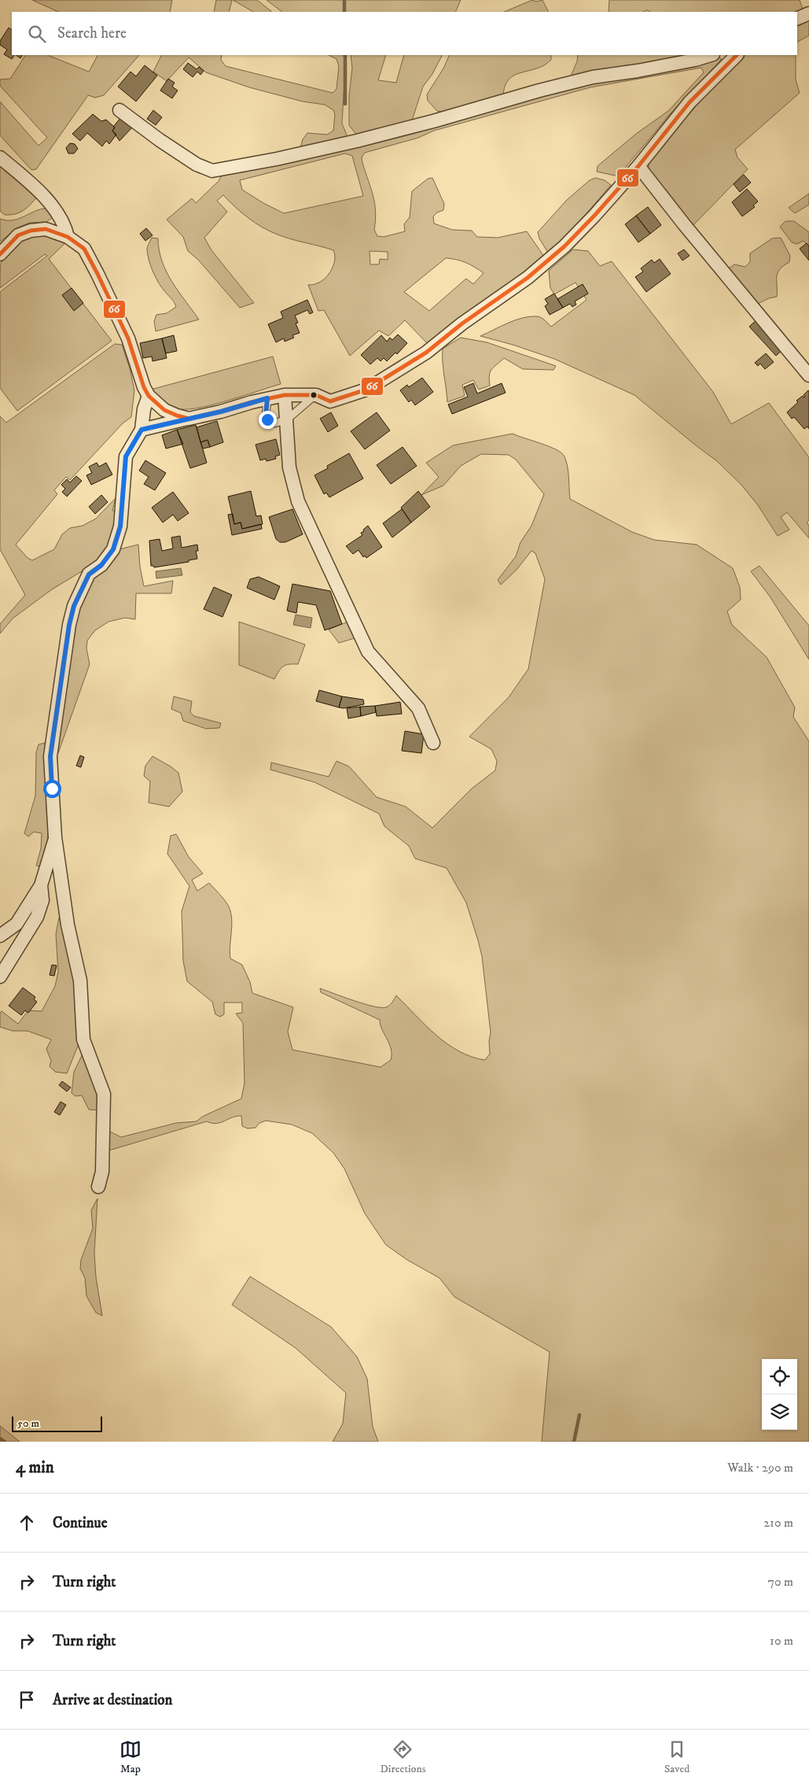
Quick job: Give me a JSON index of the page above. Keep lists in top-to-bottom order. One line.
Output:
{"lines":["transit line 66"],"scale_bar":"50 m","page":{"search":"Search here","scale":"50 m","heading":["4 min","Walk · 290 m"],"list":[["Continue","210 m"],["Turn right","70 m"],["Turn right","10 m"],"Arrive at destination"],"nav":["Map","Directions","Saved"]}}
